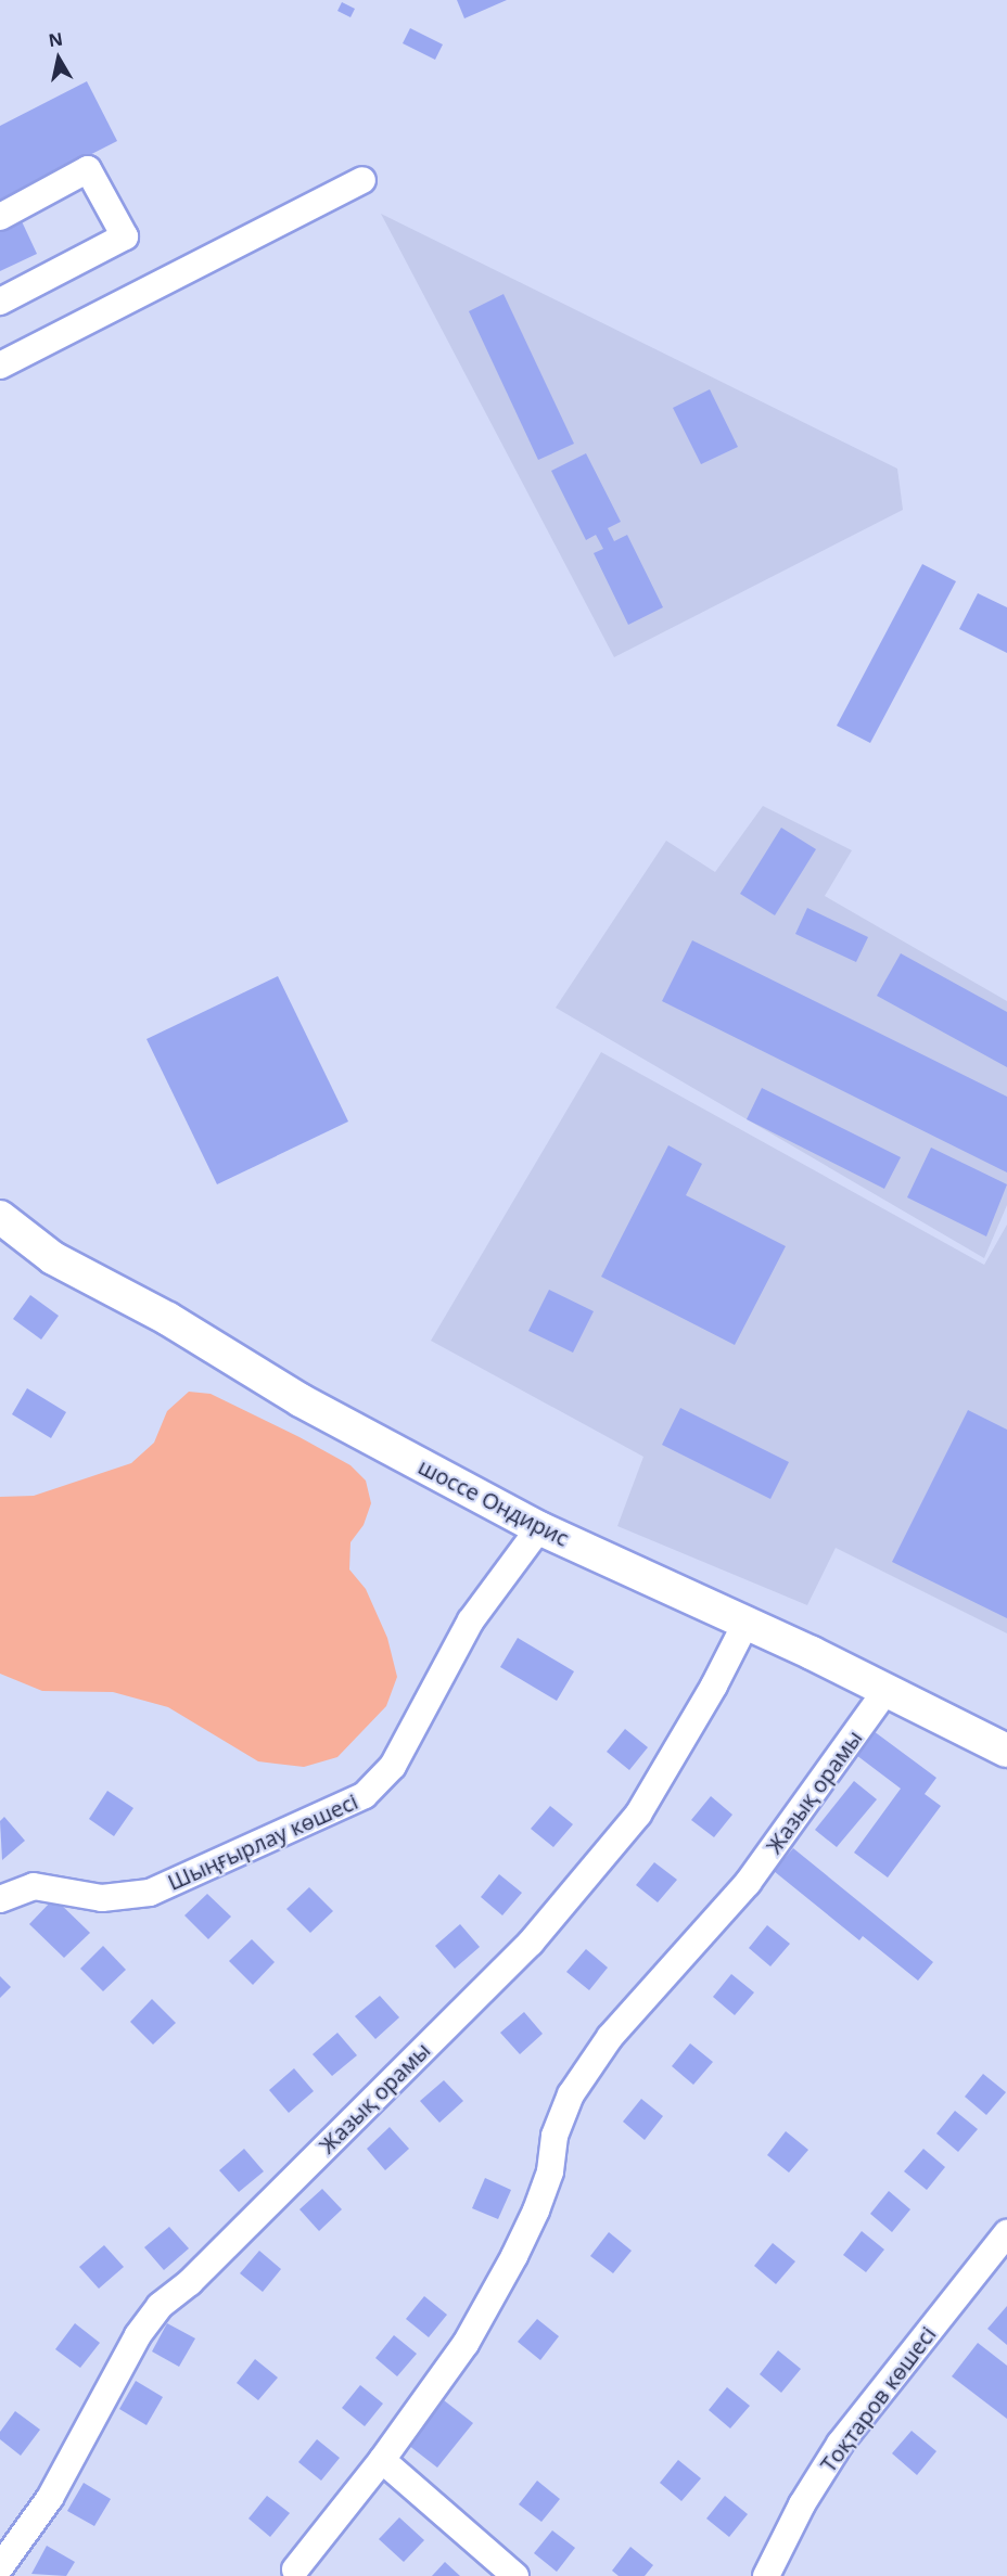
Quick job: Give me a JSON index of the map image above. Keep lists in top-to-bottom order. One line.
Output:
{"streets":{"main road":["шоссе Ондирис"],"street":["Жазық орамы","Шыңғырлау көшесі","Тоқтаров көшесі"]},"crossings":[["шоссе Ондирис","Жазық орамы"],["шоссе Ондирис","Шыңғырлау көшесі"]],"north":"top"}
